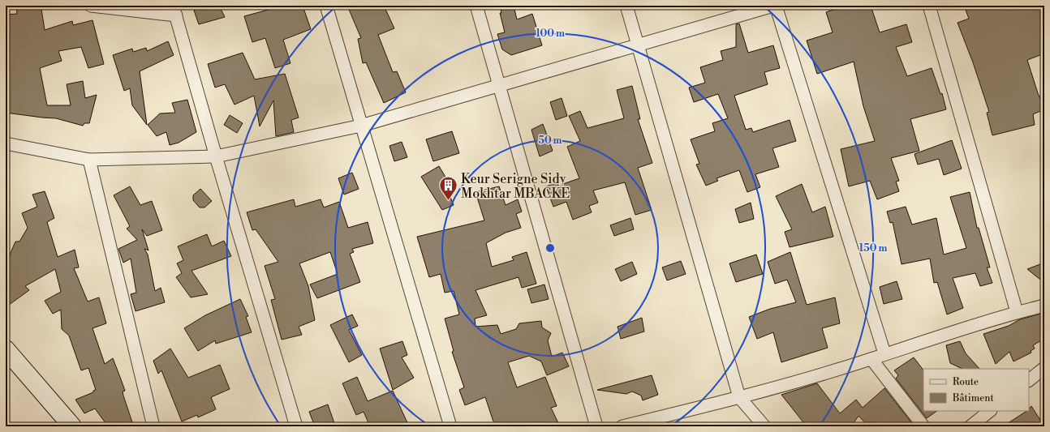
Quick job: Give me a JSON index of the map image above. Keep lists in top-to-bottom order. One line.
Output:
{"places":{"building":["Keur Serigne Sidy Mokhtar MBACKE"]},"legend":["Route","Bâtiment"],"rings":["100 m","50 m","150 m"]}
